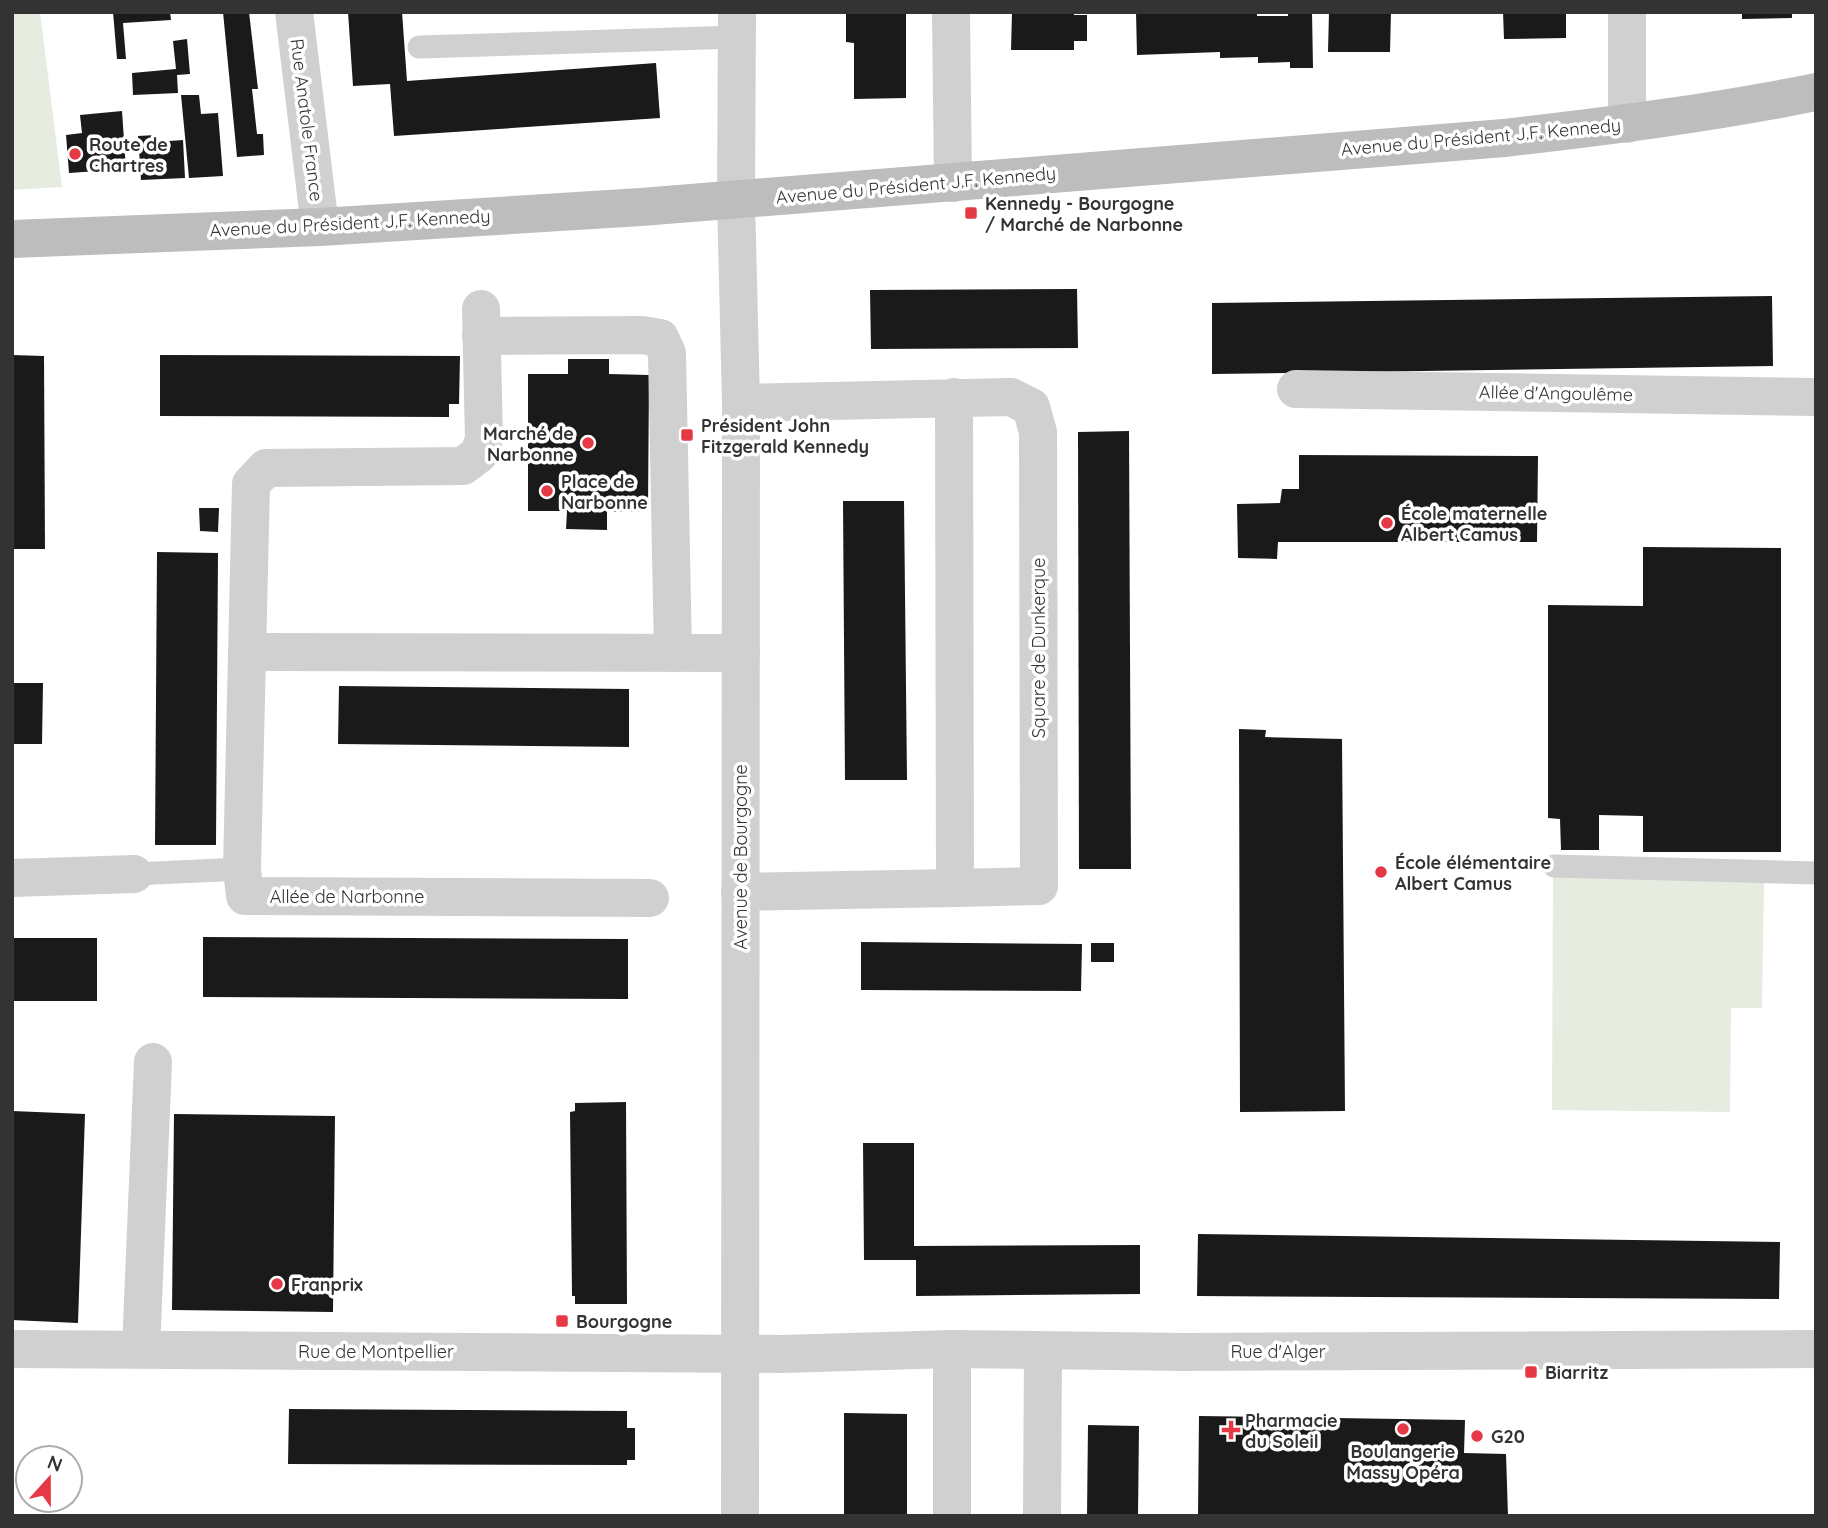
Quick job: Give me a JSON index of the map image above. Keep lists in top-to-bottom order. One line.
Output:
{"streets":{"street":["Rue Anatole France","Avenue du Président J.F. Kennedy","Allée d'Angoulême","Square de Dunkerque","Avenue de Bourgogne","Allée de Narbonne","Rue de Montpellier","Rue d'Alger"]},"crossings":[["Rue Anatole France","Avenue du Président J.F. Kennedy"],["Avenue du Président J.F. Kennedy","Avenue de Bourgogne"],["Square de Dunkerque","Avenue de Bourgogne"],["Avenue de Bourgogne","Rue de Montpellier"],["Avenue de Bourgogne","Rue d'Alger"],["Rue de Montpellier","Rue d'Alger"]],"places":{"other":["Route de Chartres","Marché de Narbonne","Place de Narbonne","École maternelle Albert Camus","École élémentaire Albert Camus","Franprix","Boulangerie Massy Opéra","G20"],"transit":["Kennedy - Bourgogne / Marché de Narbonne","Président John Fitzgerald Kennedy","Bourgogne","Biarritz"],"health":["Pharmacie du Soleil"]},"north":"top"}
